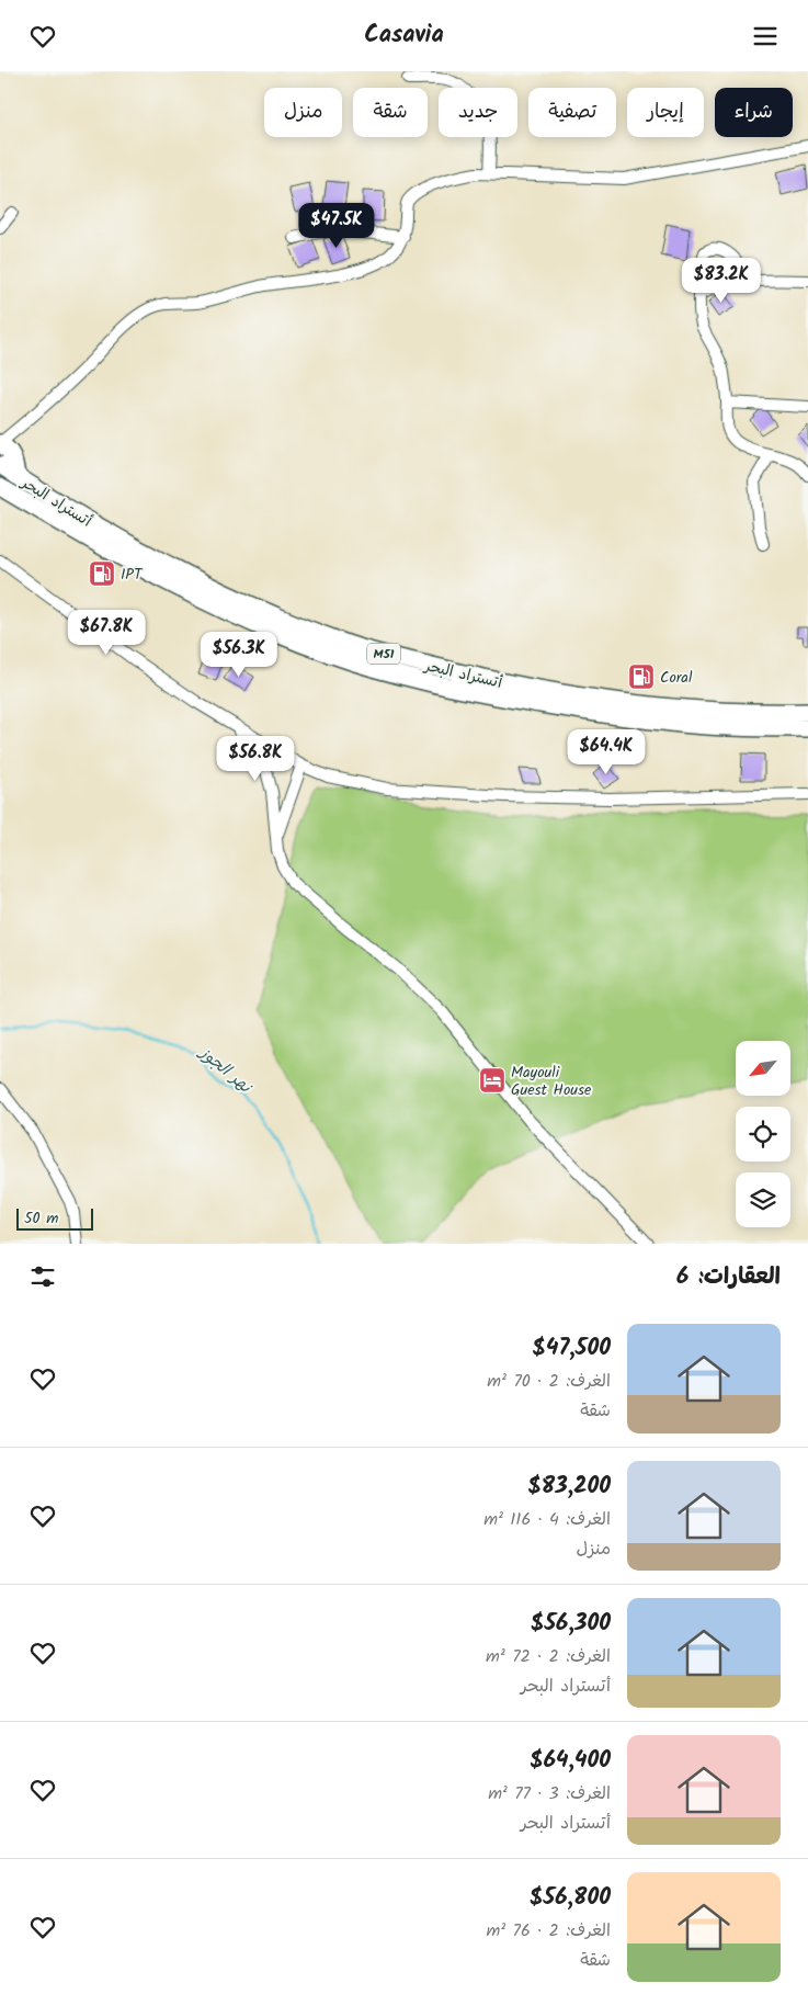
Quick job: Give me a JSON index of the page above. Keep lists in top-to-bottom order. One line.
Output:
{"streets":{"highway":["أتستراد البحر","M51"]},"water":["نهر الجوز"],"places":{"fuel station":["IPT","Coral"],"hotel":["Mayouli Guest House"]},"scale_bar":"50 m","north":"bottom left","page":{"header":"Casavia","chip":["شراء","إيجار","تصفية","جديد","شقة","منزل"],"price":["$47.5K","$83.2K","$67.8K","$56.3K","$64.4K","$56.8K"],"scale":"50 m","heading":"العقارات: 6","list":[{"name":"$47,500","note":"الغرف: 2 · 70 m² · شقة"},{"name":"$83,200","note":"الغرف: 4 · 116 m² · منزل"},{"name":"$56,300","note":"الغرف: 2 · 72 m² · أتستراد البحر"},{"name":"$64,400","note":"الغرف: 3 · 77 m² · أتستراد البحر"},{"name":"$56,800","note":"الغرف: 2 · 76 m² · شقة"}]}}
